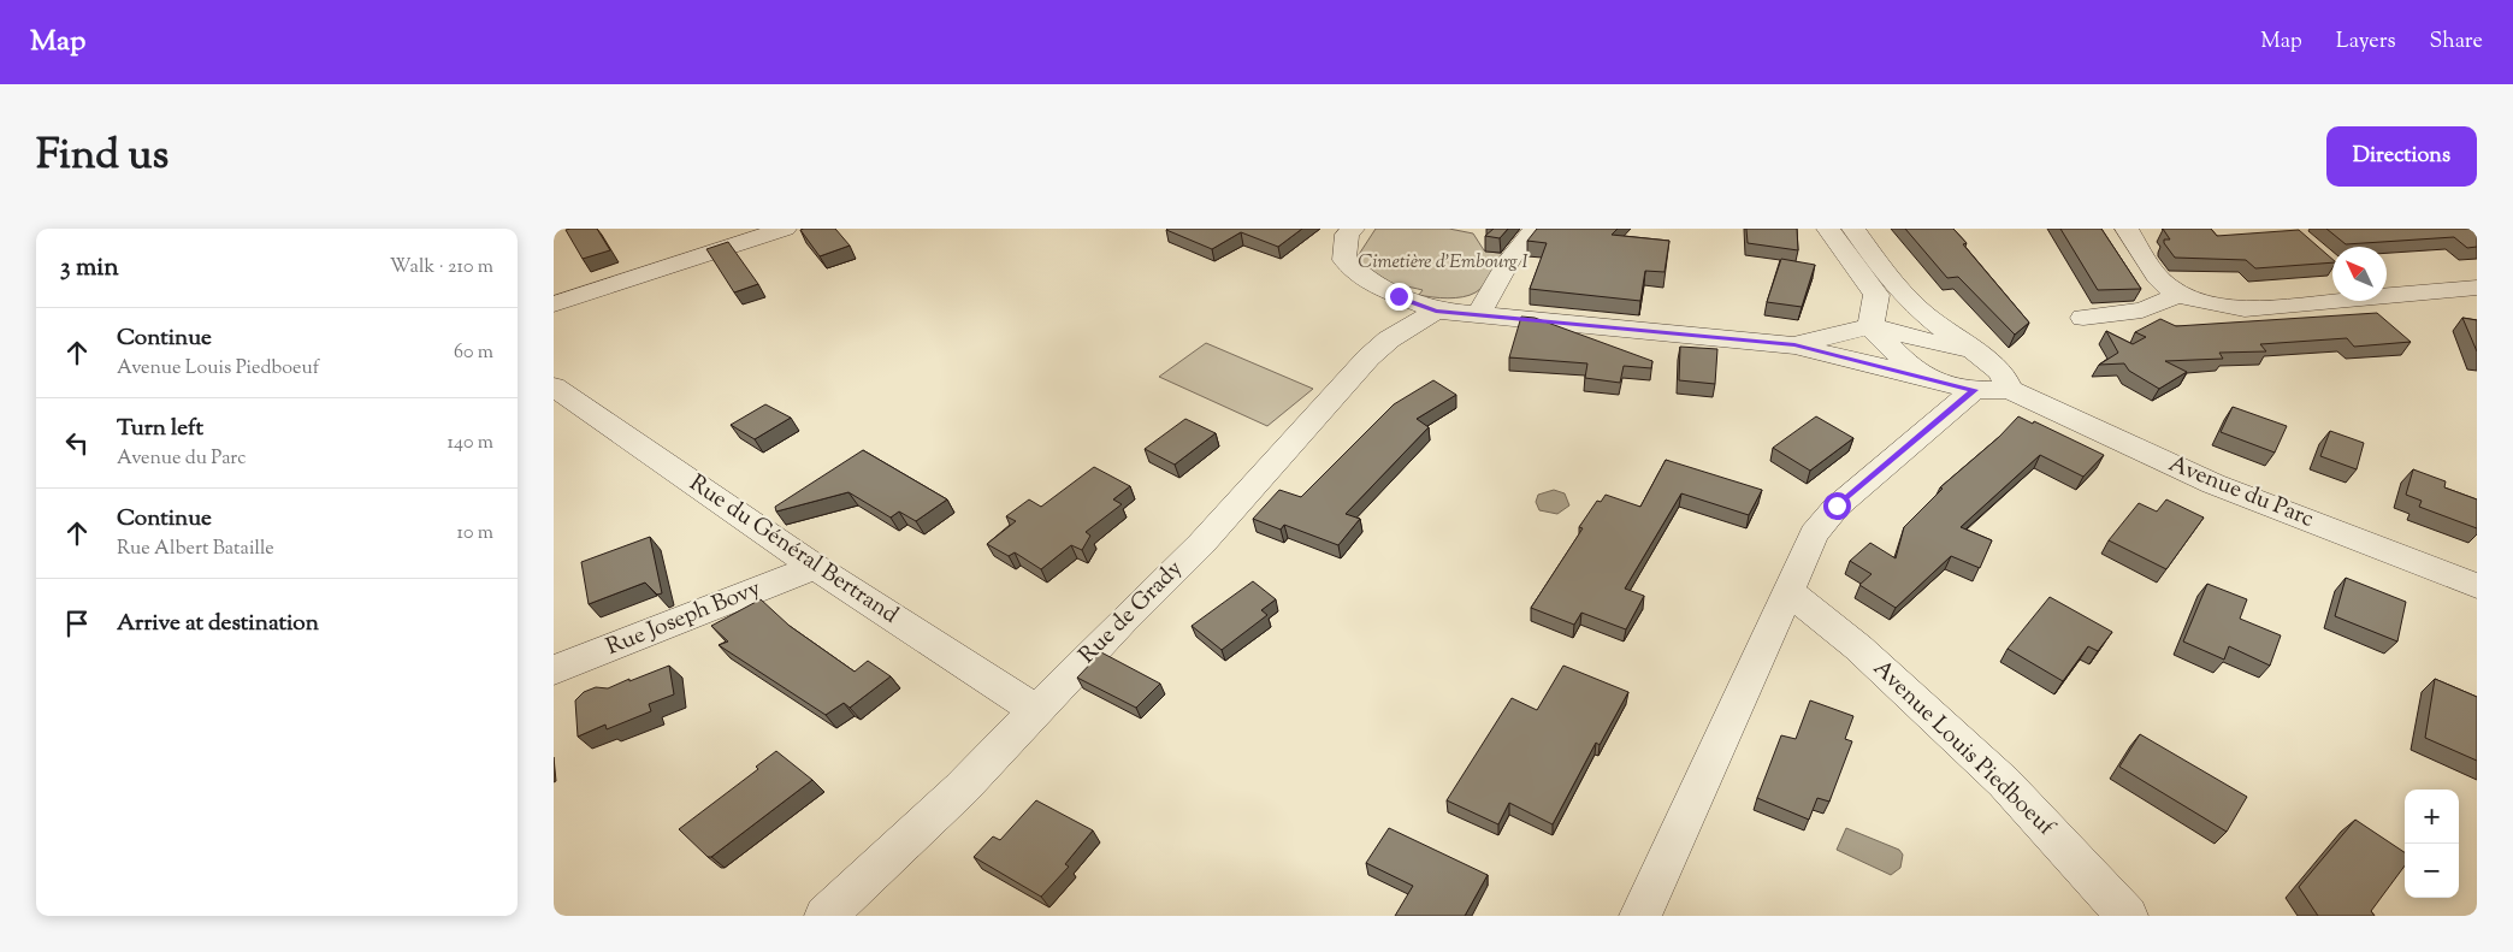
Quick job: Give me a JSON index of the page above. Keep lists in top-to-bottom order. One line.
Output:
{"streets":{"street":["Avenue du Parc","Rue du Général Bertrand","Rue de Grady","Rue Joseph Bovy","Avenue Louis Piedboeuf"]},"crossings":[["Avenue du Parc","Rue de Grady"],["Rue du Général Bertrand","Rue de Grady"],["Rue du Général Bertrand","Rue Joseph Bovy"]],"parks":["Cimetière d'Embourg I"],"north":"top left","page":{"header":"Map","nav":["Map","Layers","Share"],"title":"Find us","buttons":"Directions","heading":["3 min","Walk · 210 m"],"list":[["Continue","Avenue Louis Piedboeuf","60 m"],["Turn left","Avenue du Parc","140 m"],["Continue","Rue Albert Bataille","10 m"],"Arrive at destination"],"map_buttons":["+","−"]}}
